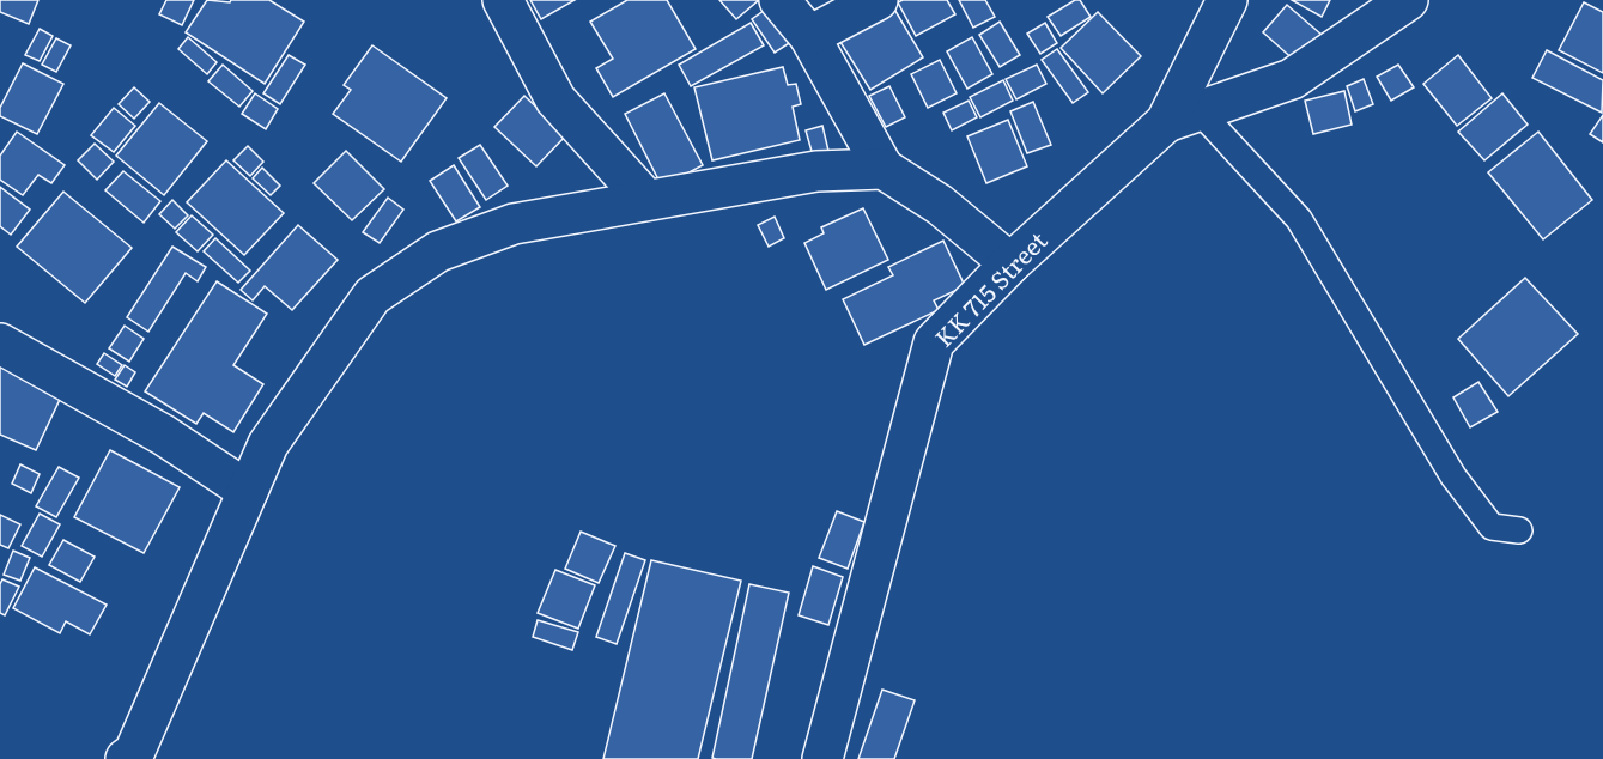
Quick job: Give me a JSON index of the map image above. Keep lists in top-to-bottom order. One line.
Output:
{"streets":{"street":["KK 715 Street"]}}
